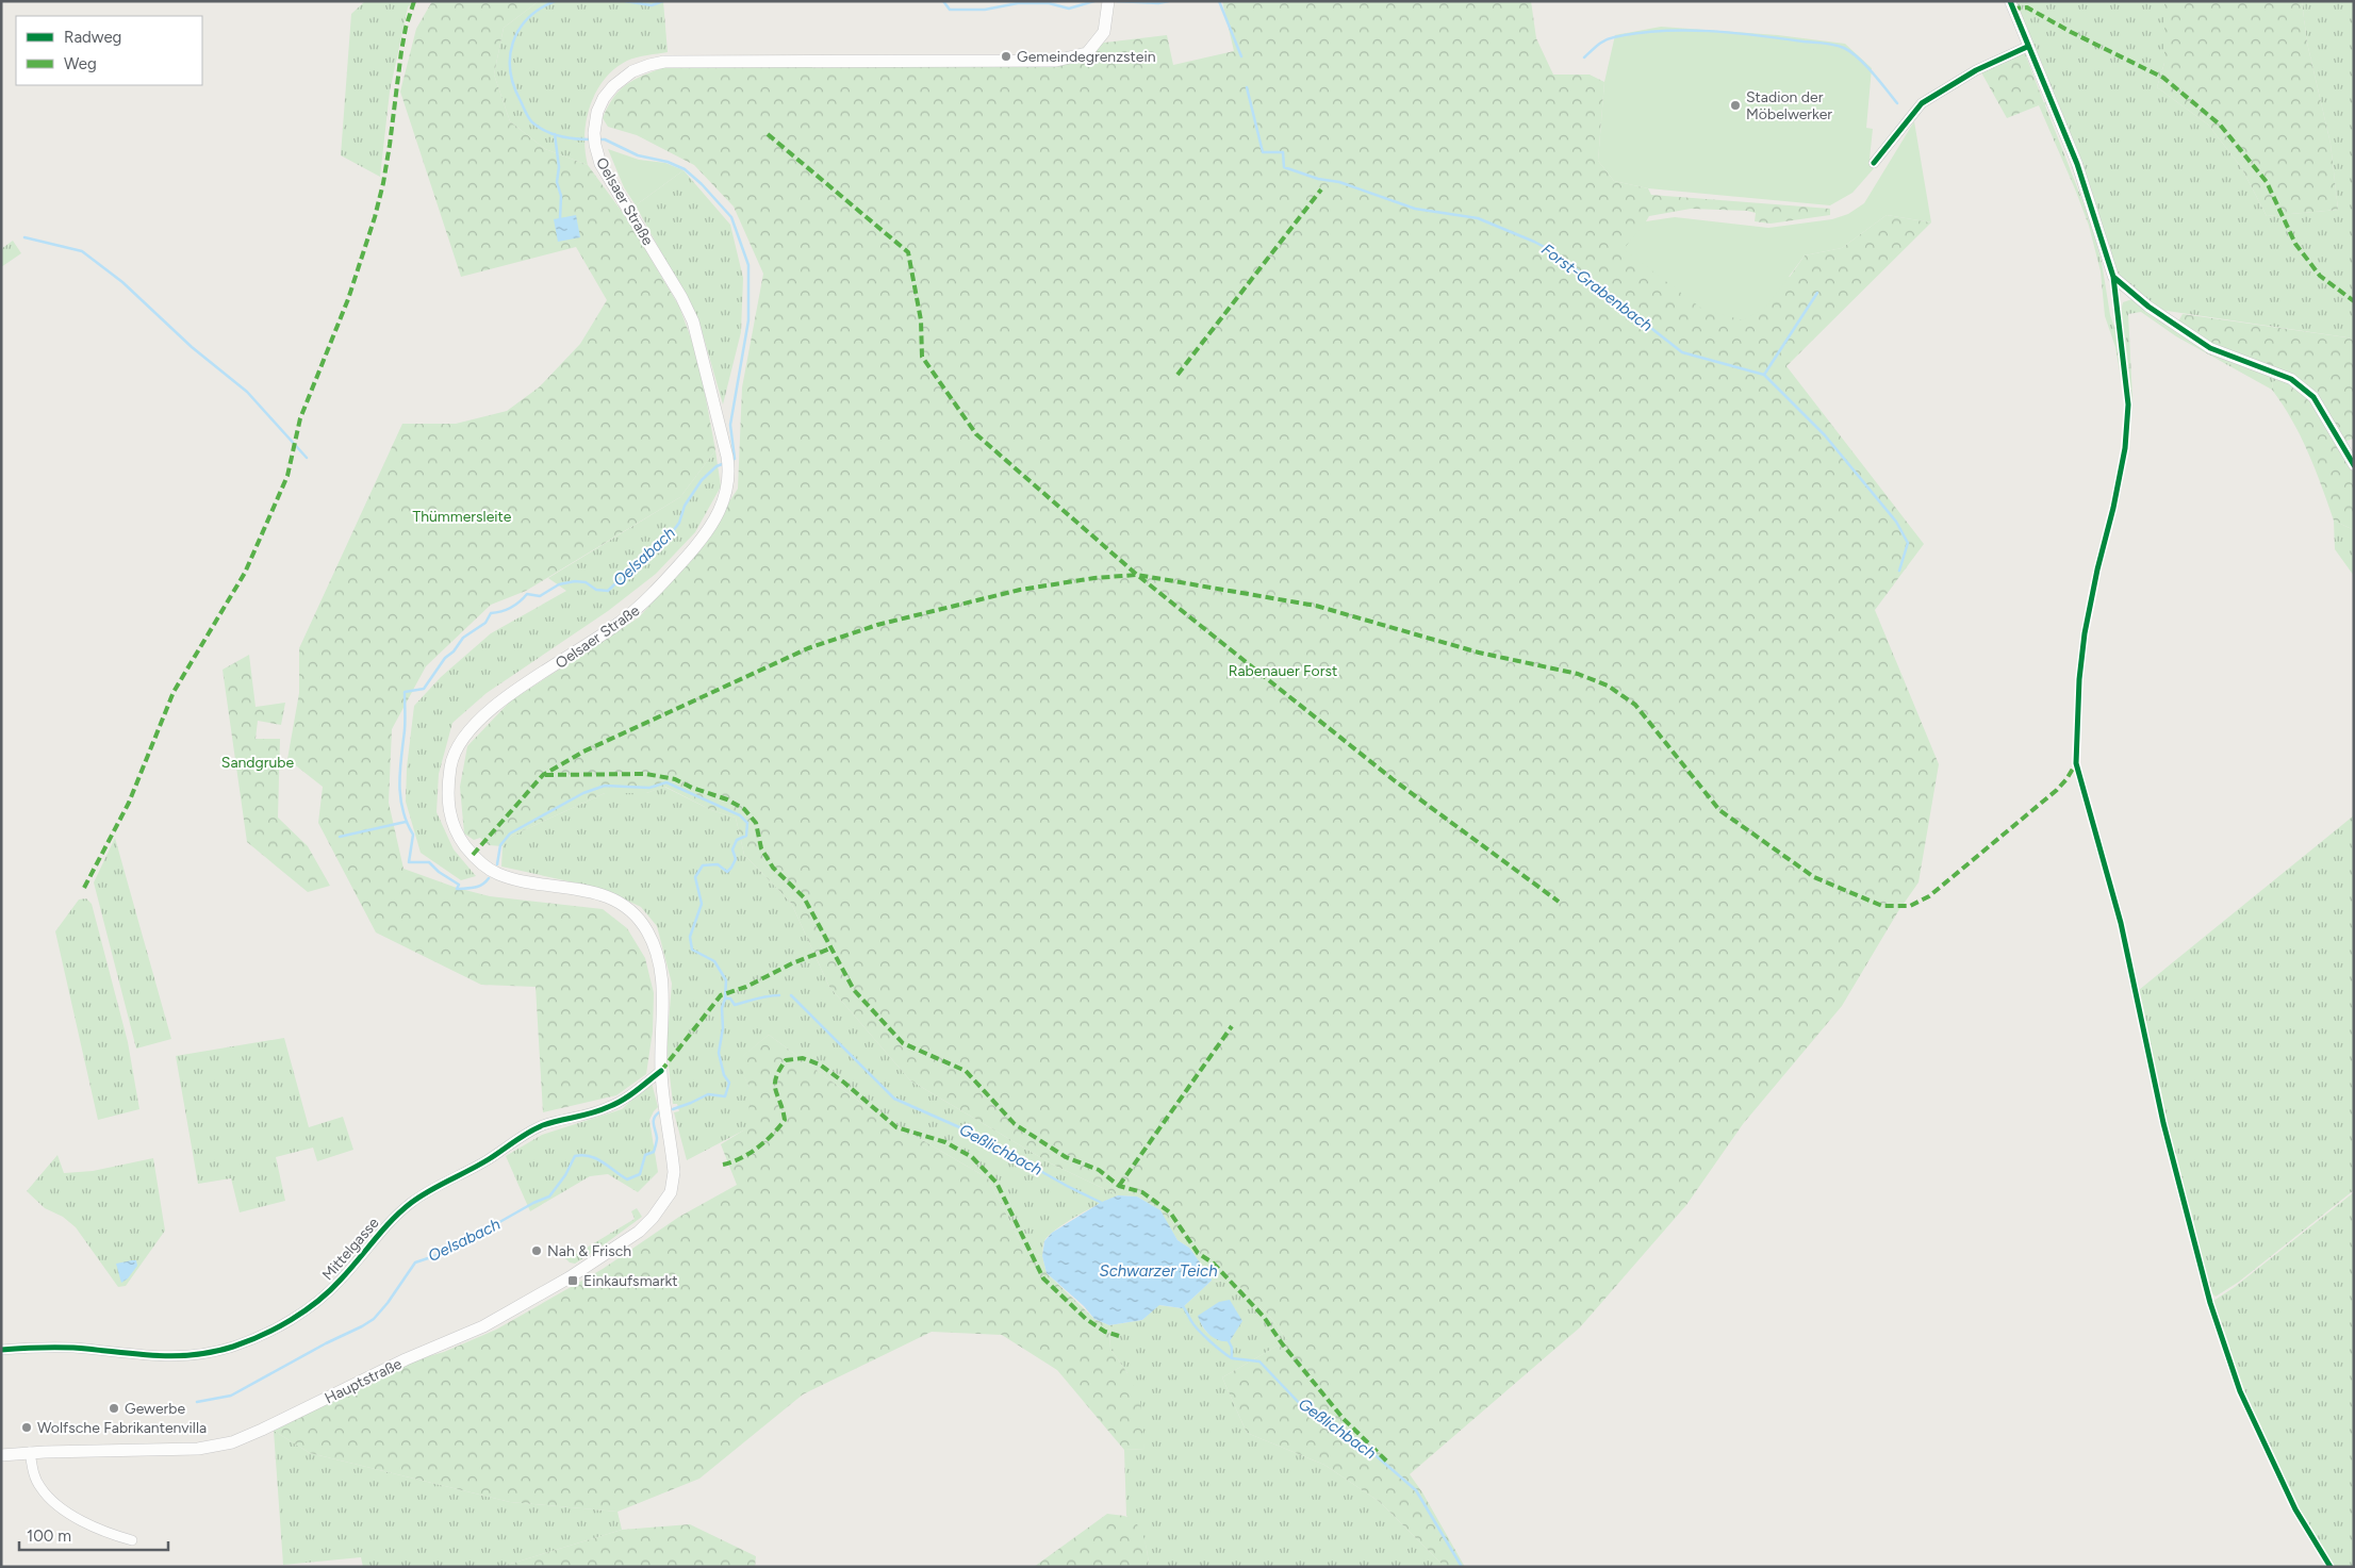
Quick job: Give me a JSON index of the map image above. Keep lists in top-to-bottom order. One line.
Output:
{"streets":{"main road":["Oelsaer Straße","Hauptstraße"],"street":["Mittelgasse"]},"crossings":[["Oelsaer Straße","Mittelgasse"],["Oelsaer Straße","Hauptstraße"],["Mittelgasse","Hauptstraße"]],"water":["Forst-Grabenbach","Oelsabach","Geßlichbach","Schwarzer Teich"],"parks":["Thümmersleite","Rabenauer Forst","Sandgrube"],"places":{"other":["Gemeindegrenzstein","Stadion der Möbelwerker","Nah & Frisch","Gewerbe","Wolfsche Fabrikantenvilla"],"transit":["Einkaufsmarkt"]},"legend":["Radweg","Weg"],"scale_bar":"100 m"}
